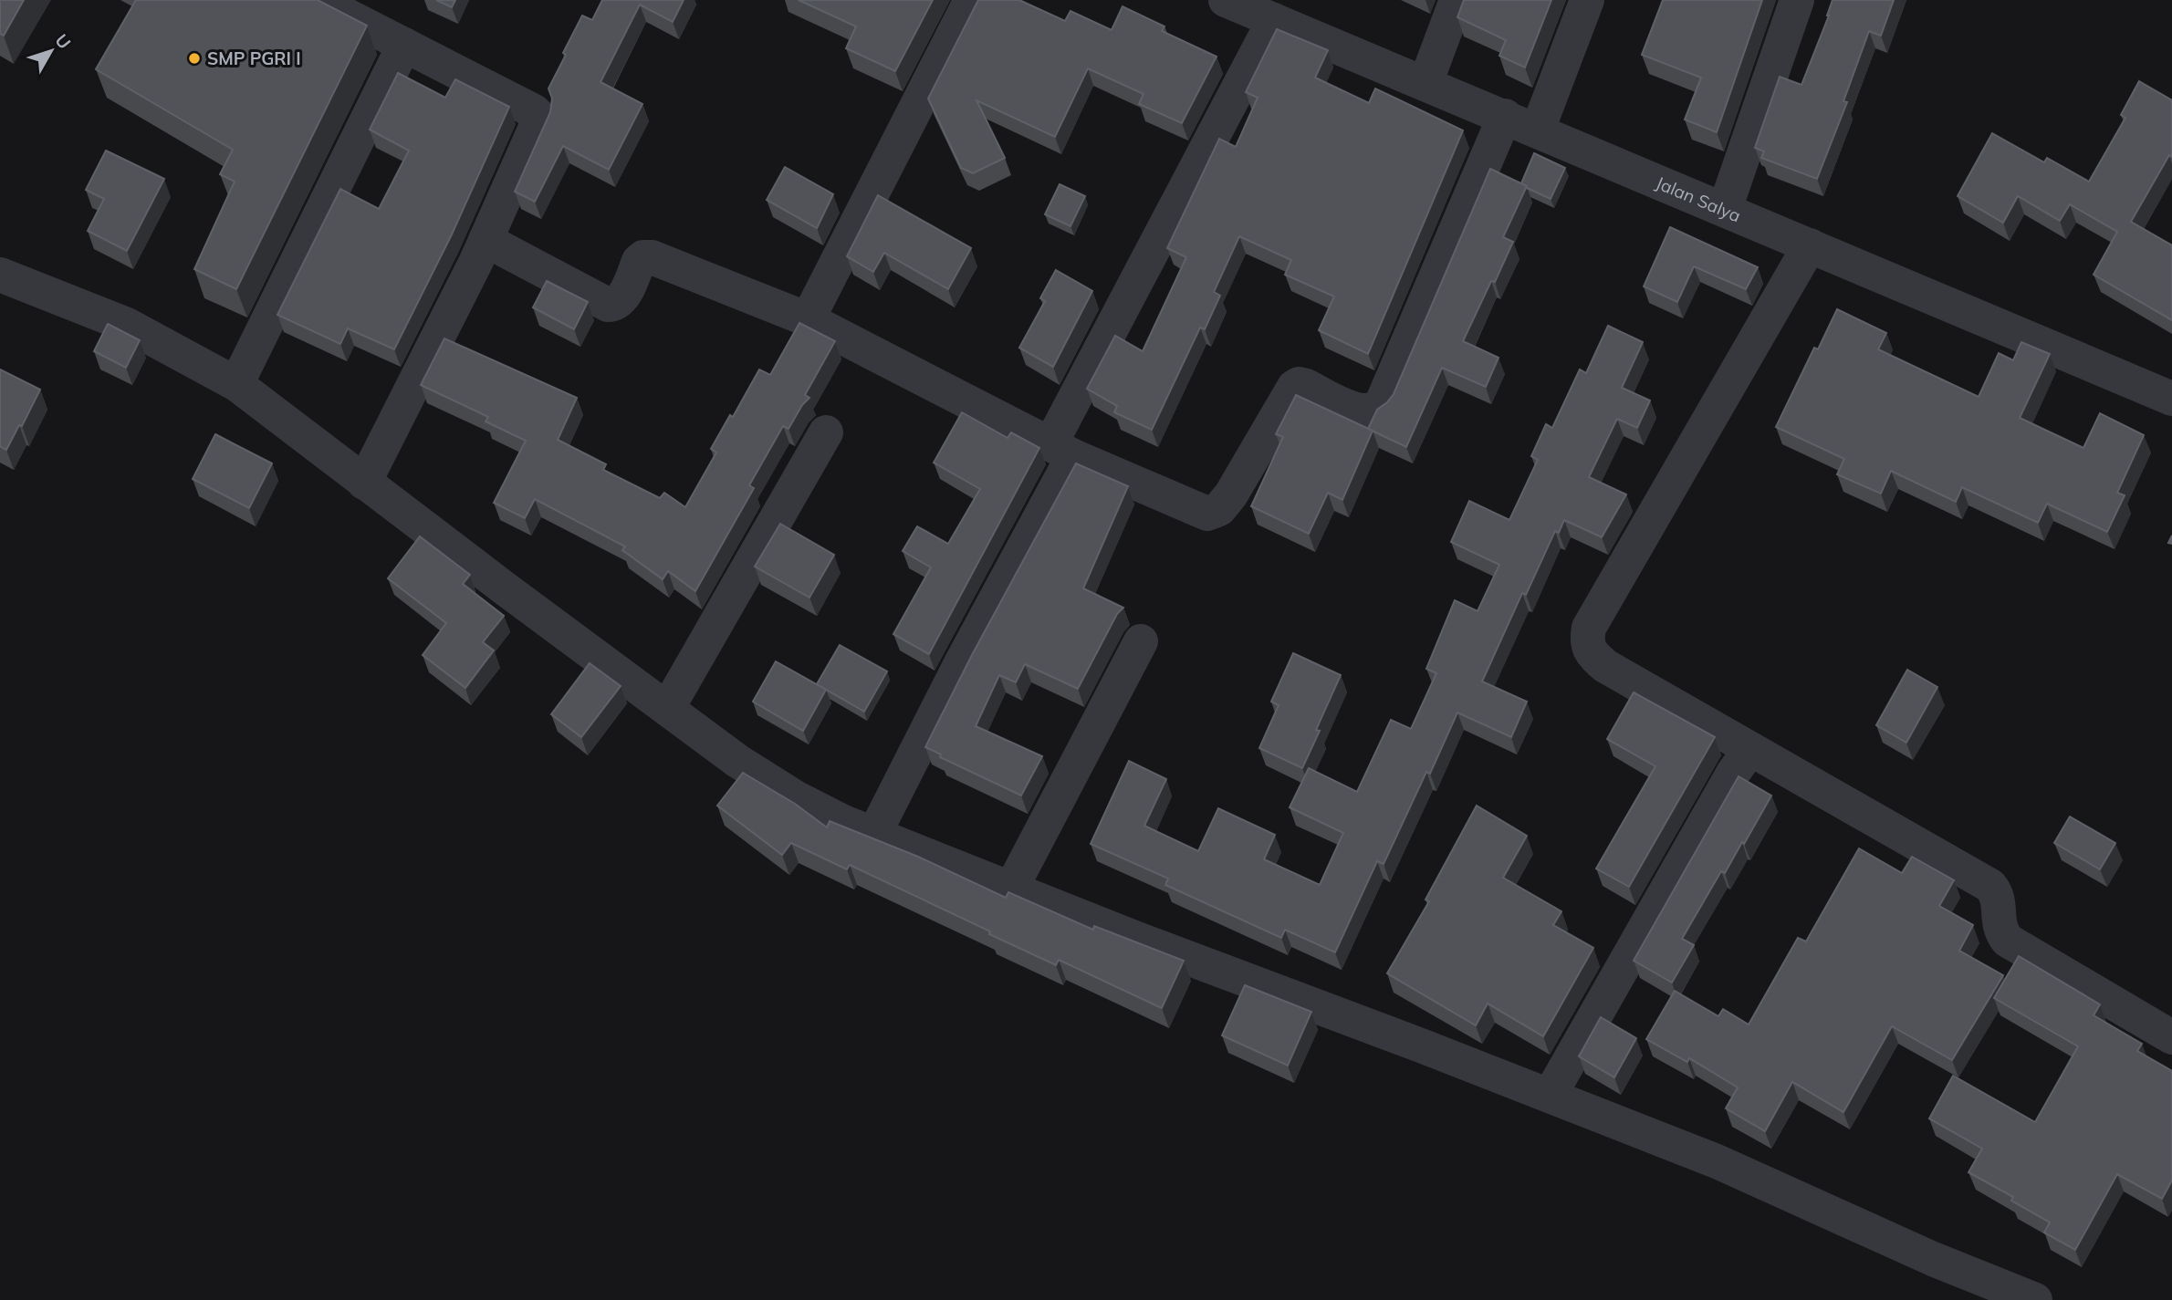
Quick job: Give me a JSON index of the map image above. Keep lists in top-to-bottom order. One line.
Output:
{"streets":{"street":["Jalan Salya"]},"places":["SMP PGRI I"],"north":"top right"}
